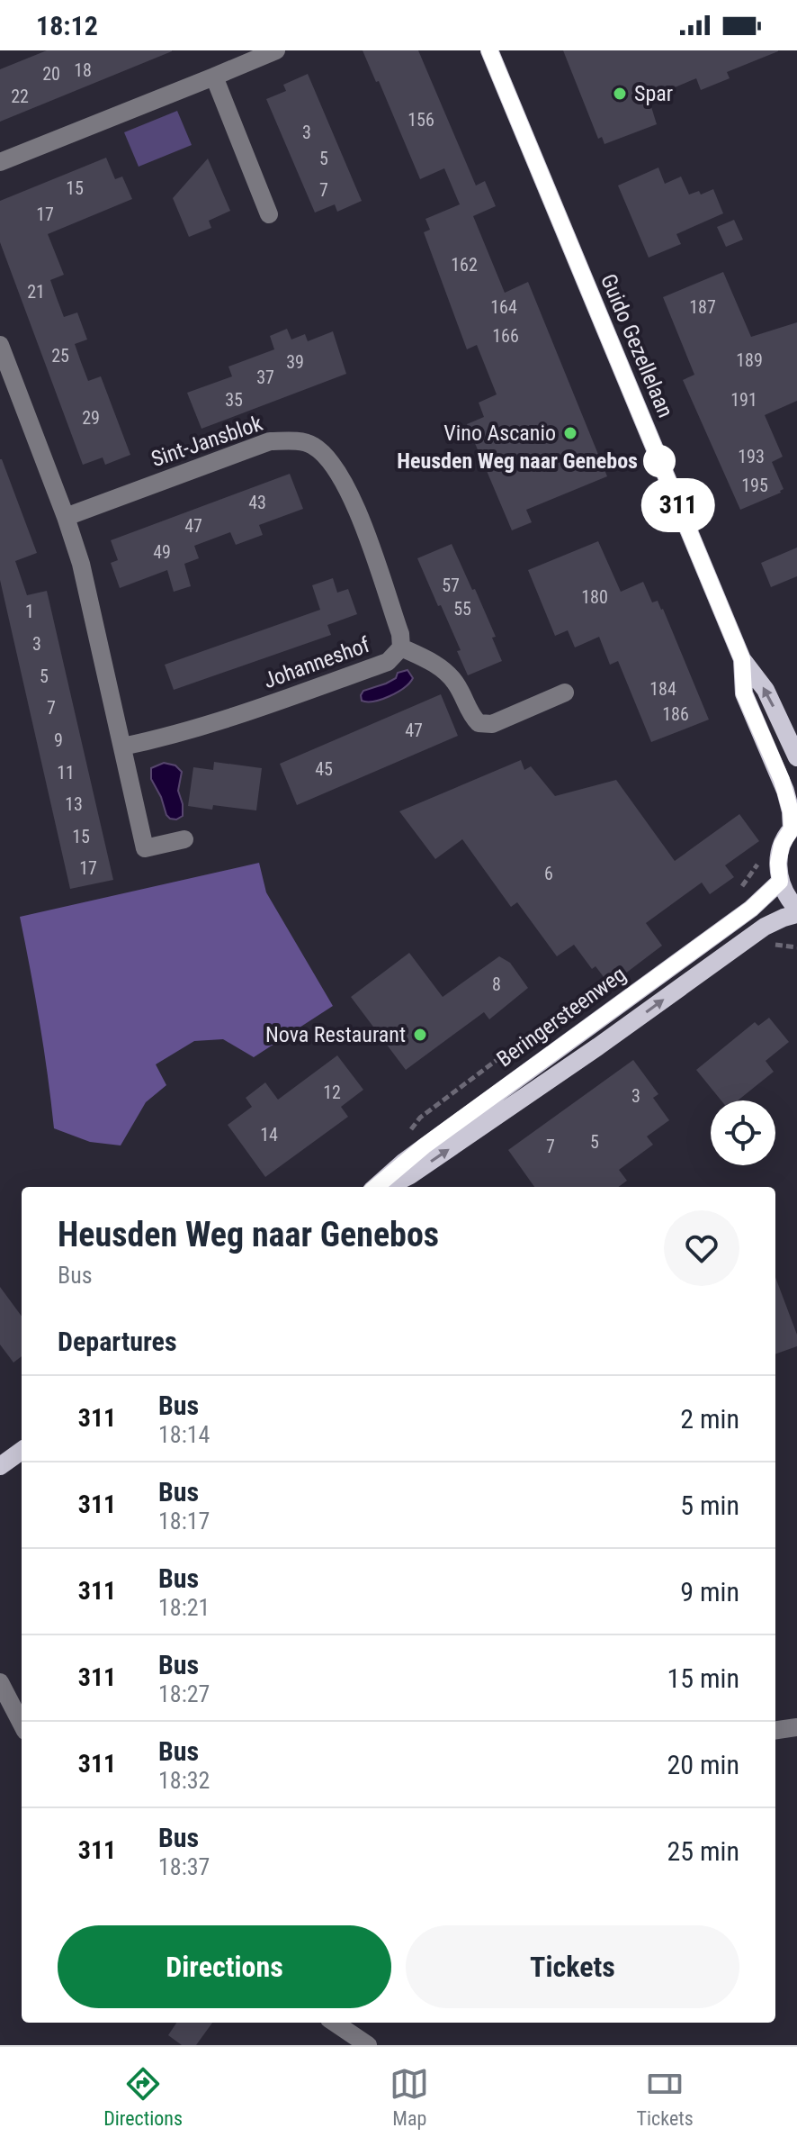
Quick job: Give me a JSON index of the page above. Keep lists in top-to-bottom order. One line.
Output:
{"streets":{"main road":["Guido Gezellelaan","Beringersteenweg"],"street":["Sint-Jansblok","Johanneshof"]},"crossings":[["Sint-Jansblok","Johanneshof"]],"places":["Spar","Vino Ascanio","Heusden Weg naar Genebos","Nova Restaurant"],"lines":["bus line 311"],"house_numbers":["18","20","22","156","3","5","15","7","17","162","21","164","187","166","25","189","39","37","35","191","29","193","195","43","47","49","57","180","55","1","3","5","184","7","186","47","9","45","11","13","15","17","6","8","12","3","14","5","7"],"page":{"status":"18:12","on_map":"311","heading":[["Heusden Weg naar Genebos","Bus"],"Departures"],"list":[{"mark":"311","name":"Bus","note":"18:14","value":"2 min"},{"mark":"311","name":"Bus","note":"18:17","value":"5 min"},{"mark":"311","name":"Bus","note":"18:21","value":"9 min"},{"mark":"311","name":"Bus","note":"18:27","value":"15 min"},{"mark":"311","name":"Bus","note":"18:32","value":"20 min"},{"mark":"311","name":"Bus","note":"18:37","value":"25 min"}],"buttons":["Directions","Tickets"],"tabs":["Directions","Map","Tickets"]}}
